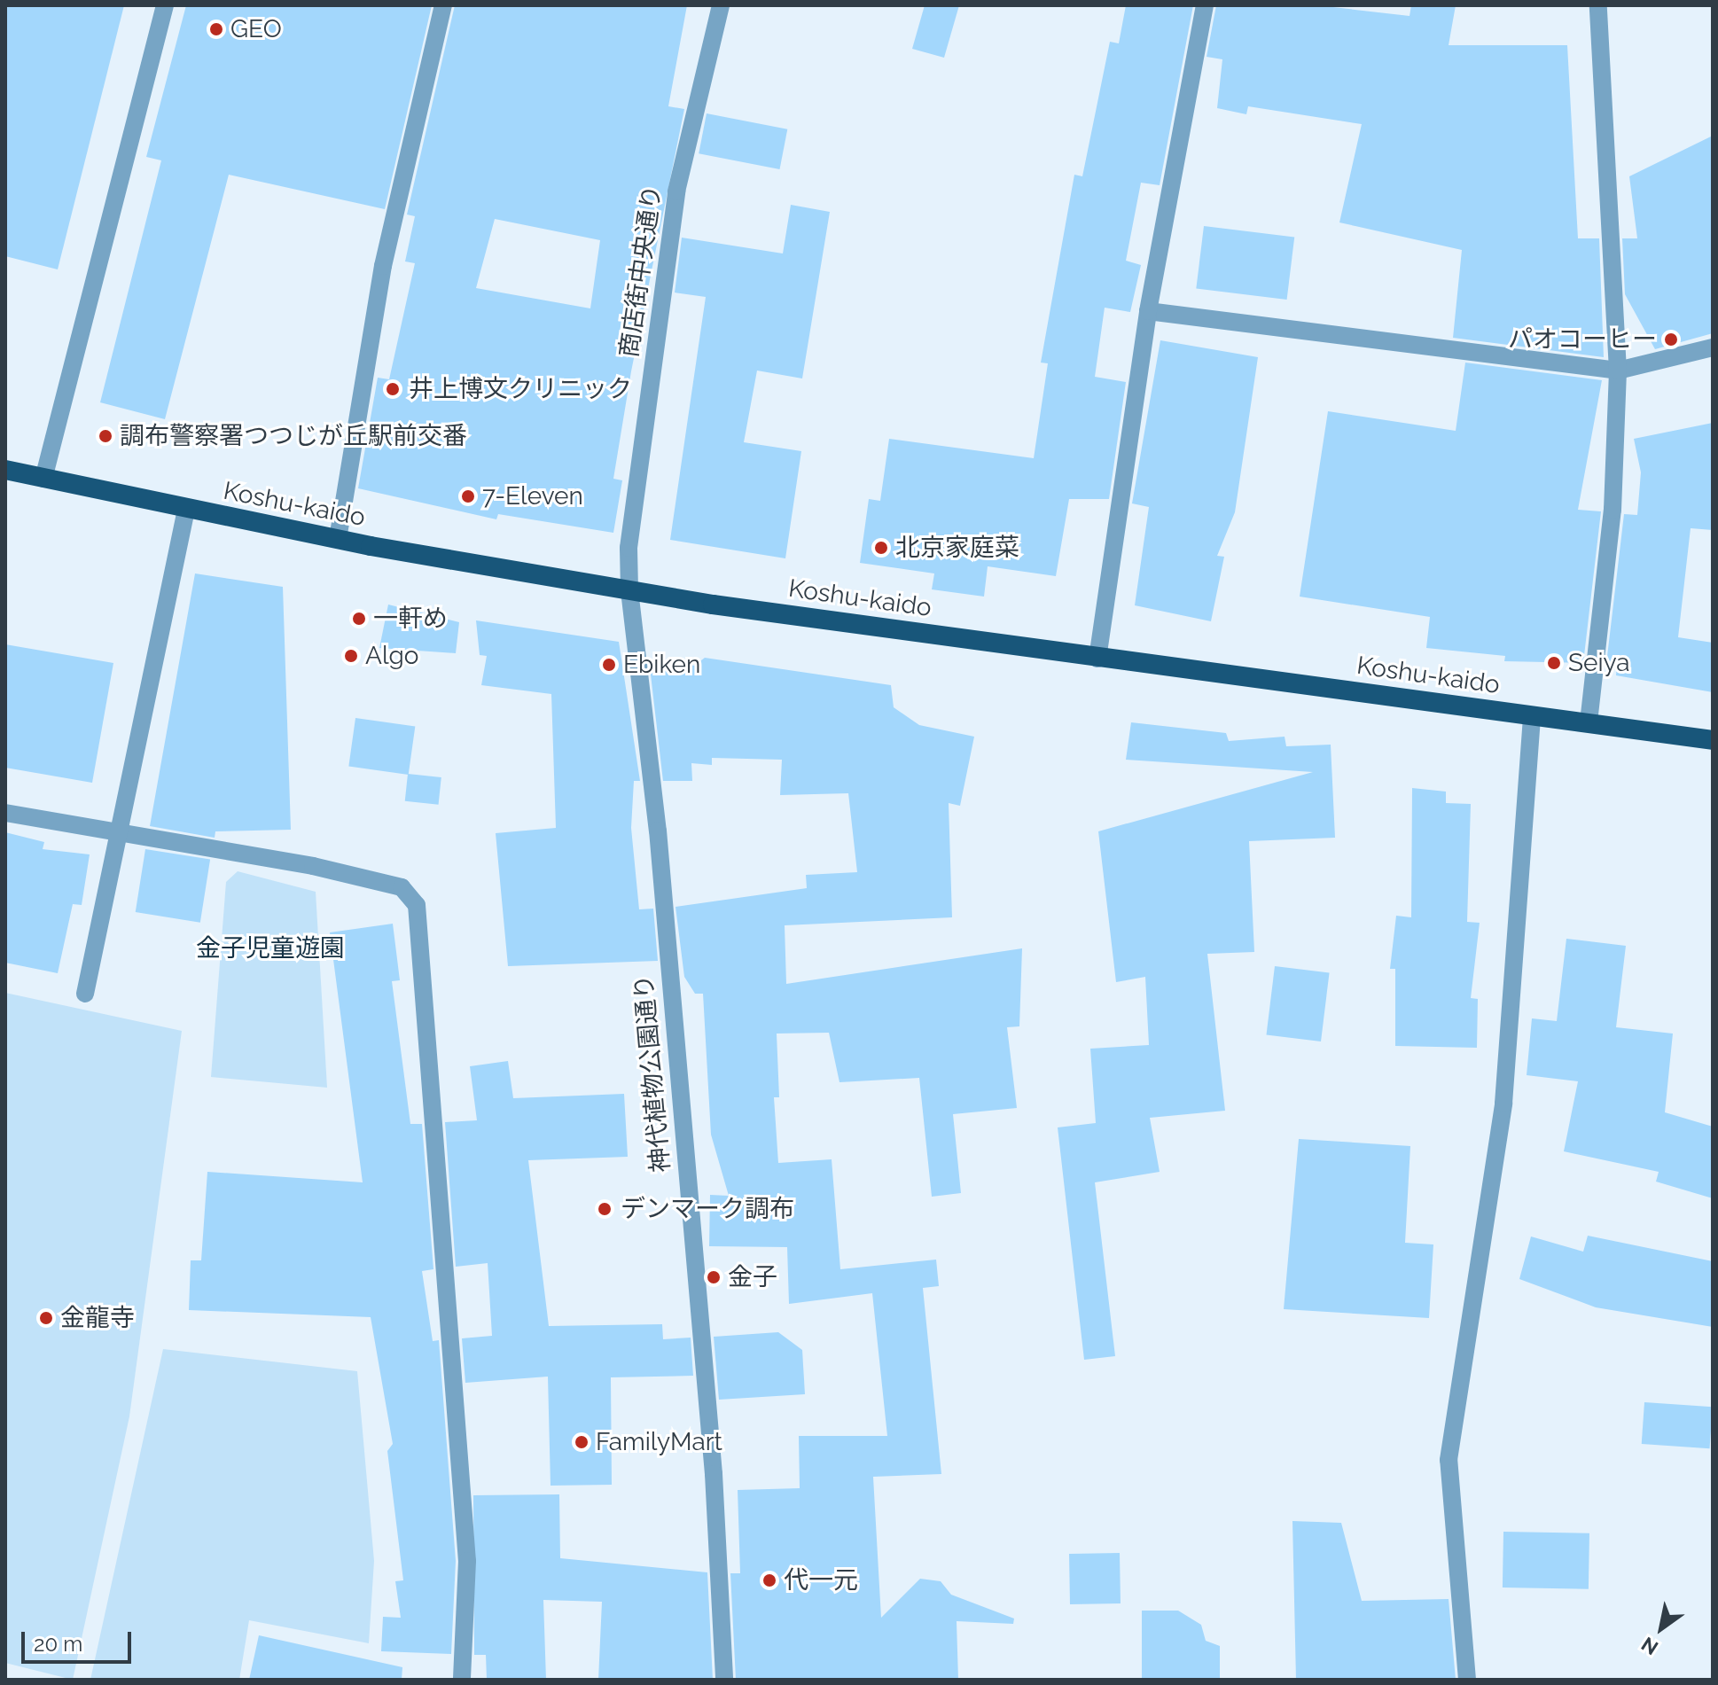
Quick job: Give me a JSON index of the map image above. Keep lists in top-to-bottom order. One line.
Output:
{"streets":{"highway":["Koshu-kaido"],"street":["商店街中央通り","神代植物公園通り"]},"crossings":[["商店街中央通り","Koshu-kaido"],["商店街中央通り","神代植物公園通り"],["Koshu-kaido","神代植物公園通り"]],"parks":["金子児童遊園"],"places":["GEO","パオコーヒー","井上博文クリニック","調布警察署つつじが丘駅前交番","7-Eleven","北京家庭菜","一軒め","Algo","Seiya","Ebiken","デンマーク調布","金子","金龍寺","FamilyMart","代一元"],"scale_bar":"20 m","north":"bottom left"}
